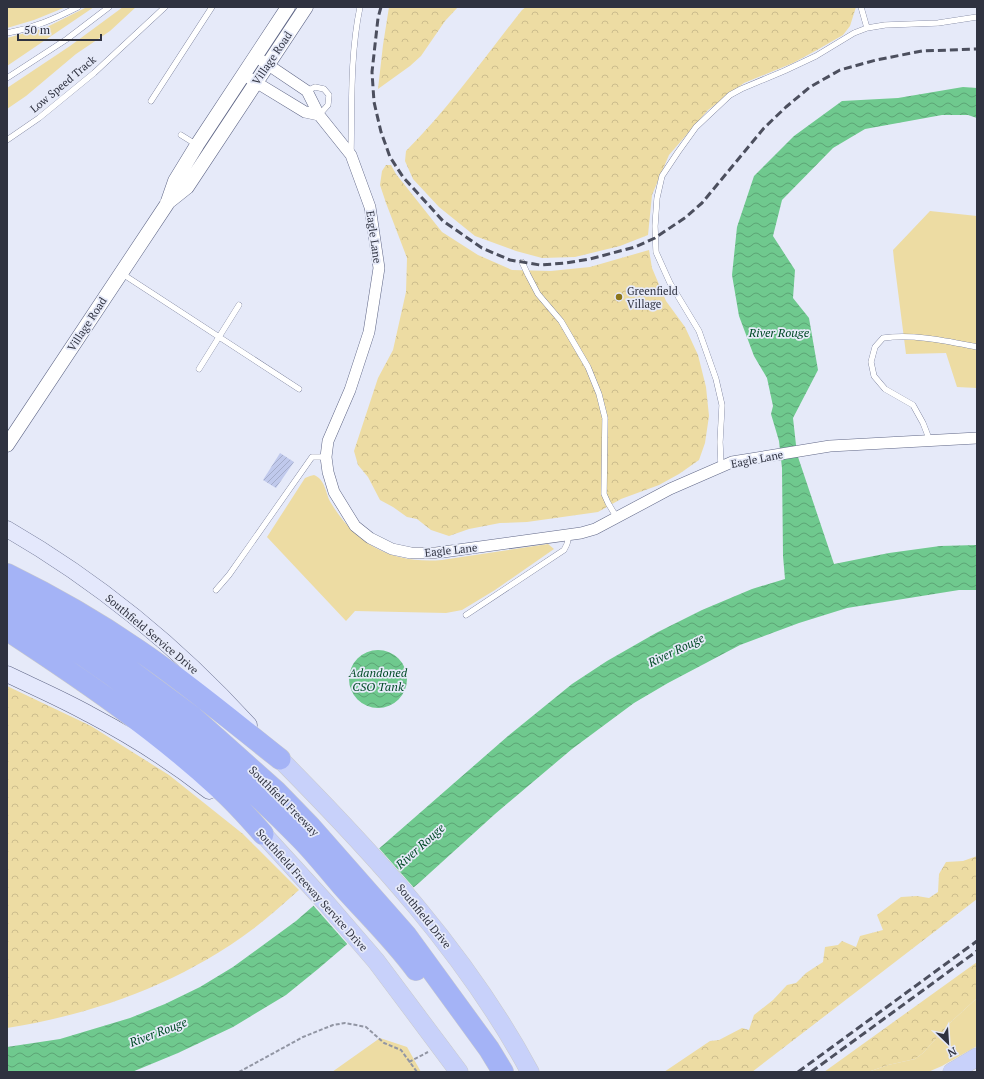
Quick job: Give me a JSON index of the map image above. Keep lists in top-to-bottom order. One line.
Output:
{"streets":{"highway":["Southfield Freeway"],"main road":["Southfield Service Drive","Southfield Freeway Service Drive","Southfield Drive"],"street":["Village Road","Eagle Lane"],"lane":["Low Speed Track"]},"crossings":[["Village Road","Eagle Lane"],["Southfield Service Drive","Southfield Drive"]],"water":["River Rouge","Adandoned CSO Tank"],"places":["Greenfield Village"],"scale_bar":"50 m","north":"bottom right"}
